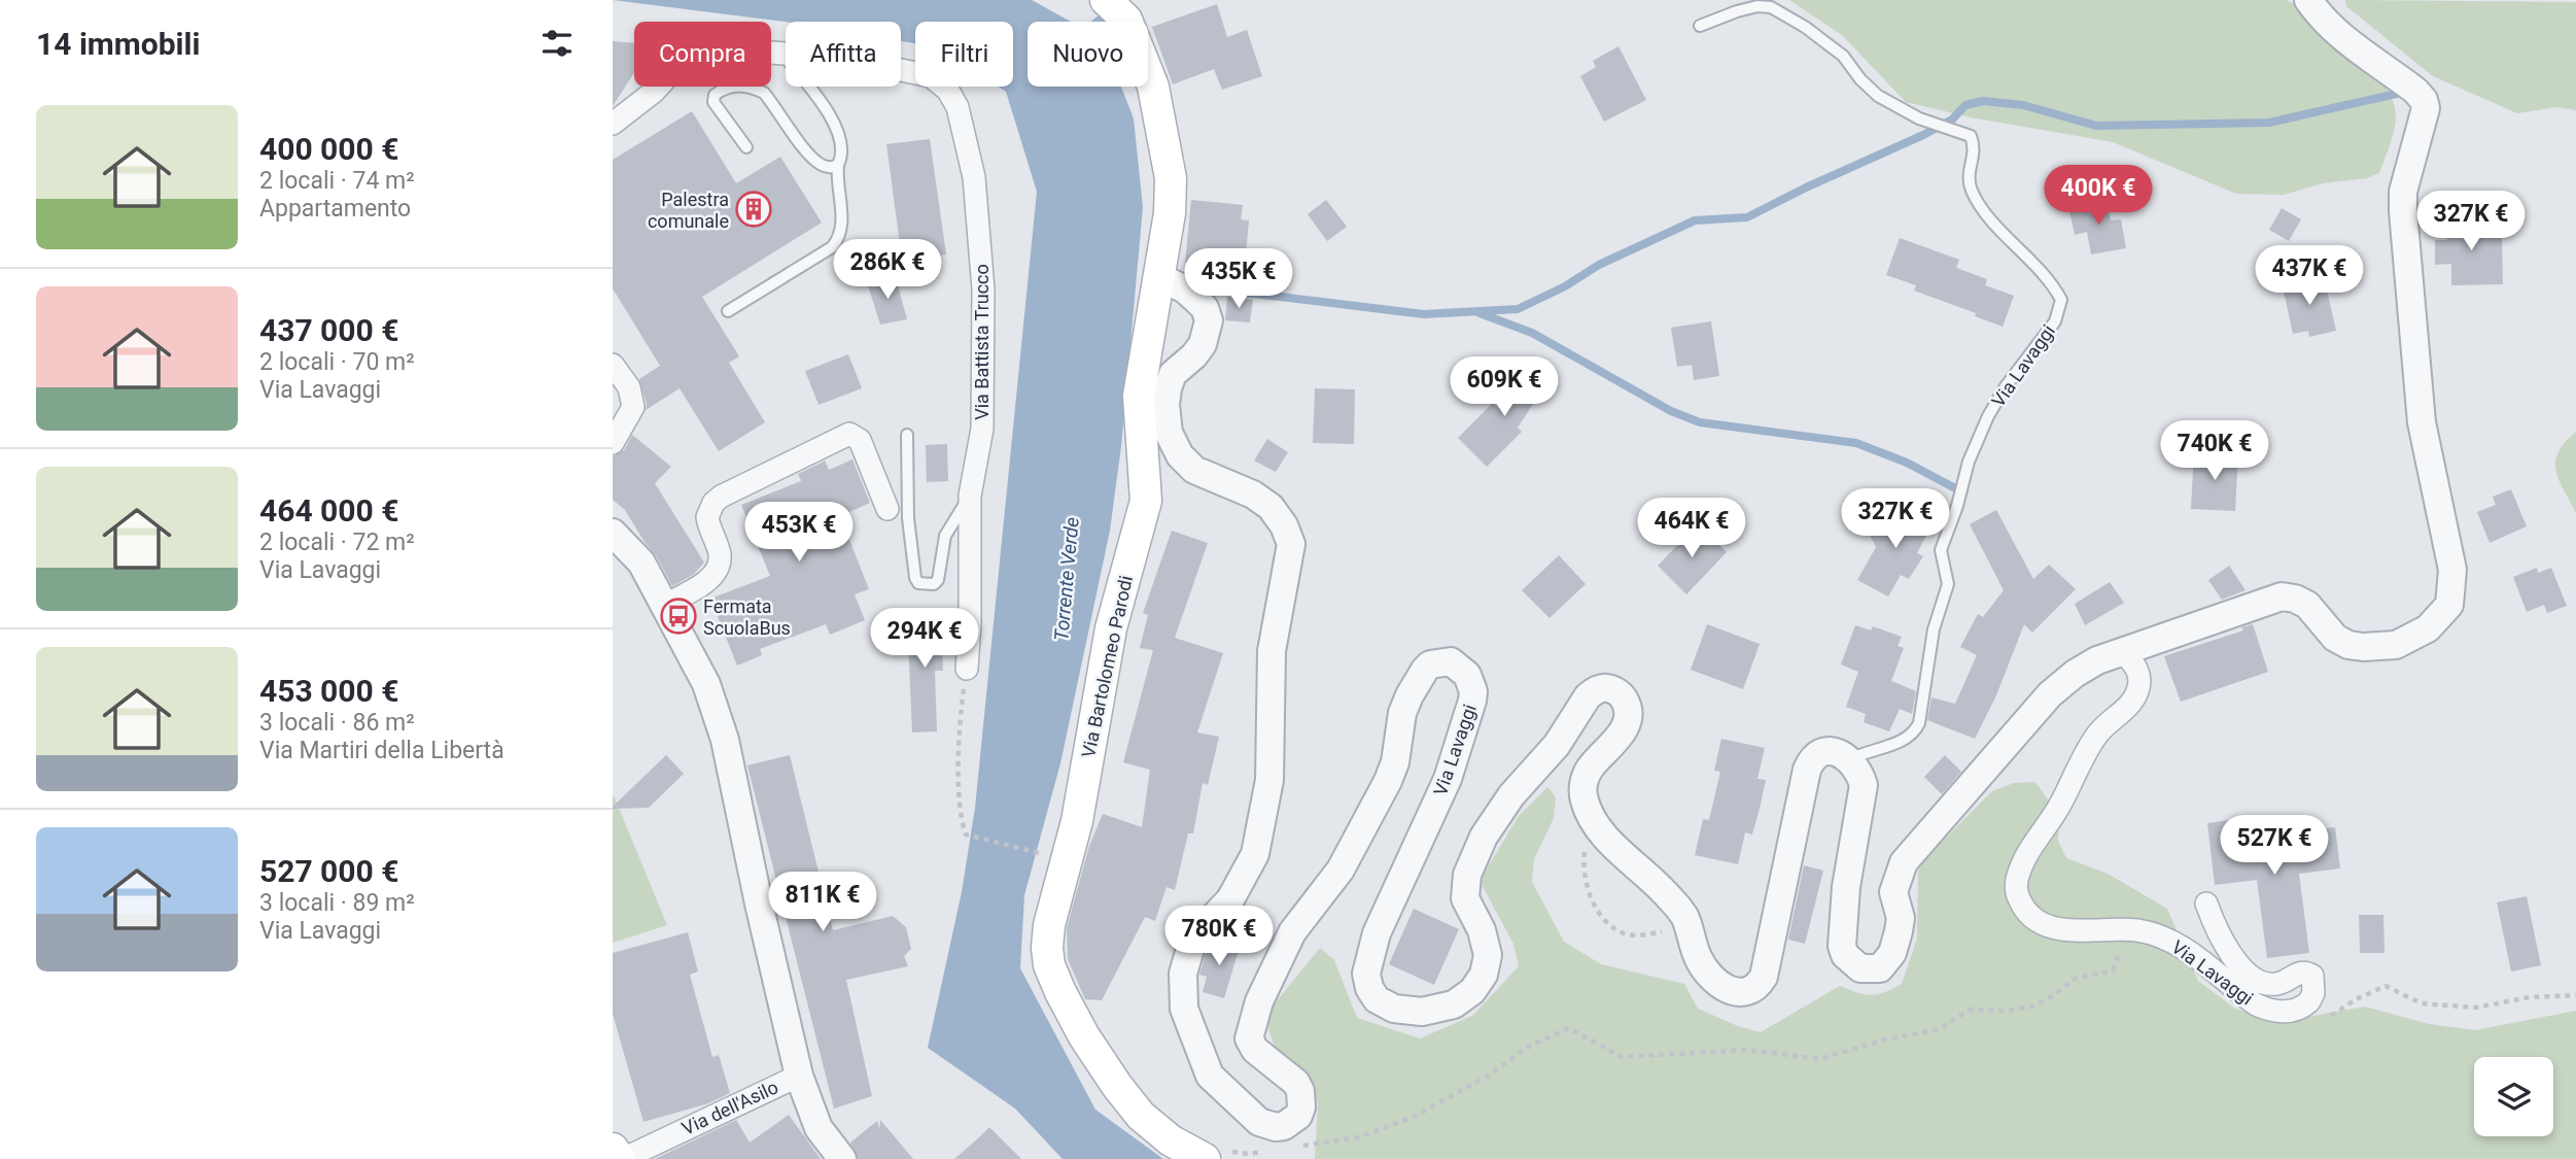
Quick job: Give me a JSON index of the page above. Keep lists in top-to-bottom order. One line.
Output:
{"streets":{"main road":["Via Bartolomeo Parodi"],"street":["Via Battista Trucco","Via Lavaggi","Via dell'Asilo"]},"crossings":[["Via Lavaggi","Via Bartolomeo Parodi"]],"water":["Torrente Verde"],"places":{"building":["Palestra comunale"],"bus stop":["Fermata ScuolaBus"]},"page":{"heading":"14 immobili","chip":["Compra","Affitta","Filtri","Nuovo"],"list":[{"name":"400 000 €","note":"2 locali · 74 m² · Appartamento"},{"name":"437 000 €","note":"2 locali · 70 m² · Via Lavaggi"},{"name":"464 000 €","note":"2 locali · 72 m² · Via Lavaggi"},{"name":"453 000 €","note":"3 locali · 86 m² · Via Martiri della Libertà"},{"name":"527 000 €","note":"3 locali · 89 m² · Via Lavaggi"}],"price":["400K €","327K €","286K €","437K €","435K €","609K €","740K €","327K €","464K €","453K €","294K €","527K €","811K €","780K €"]}}
